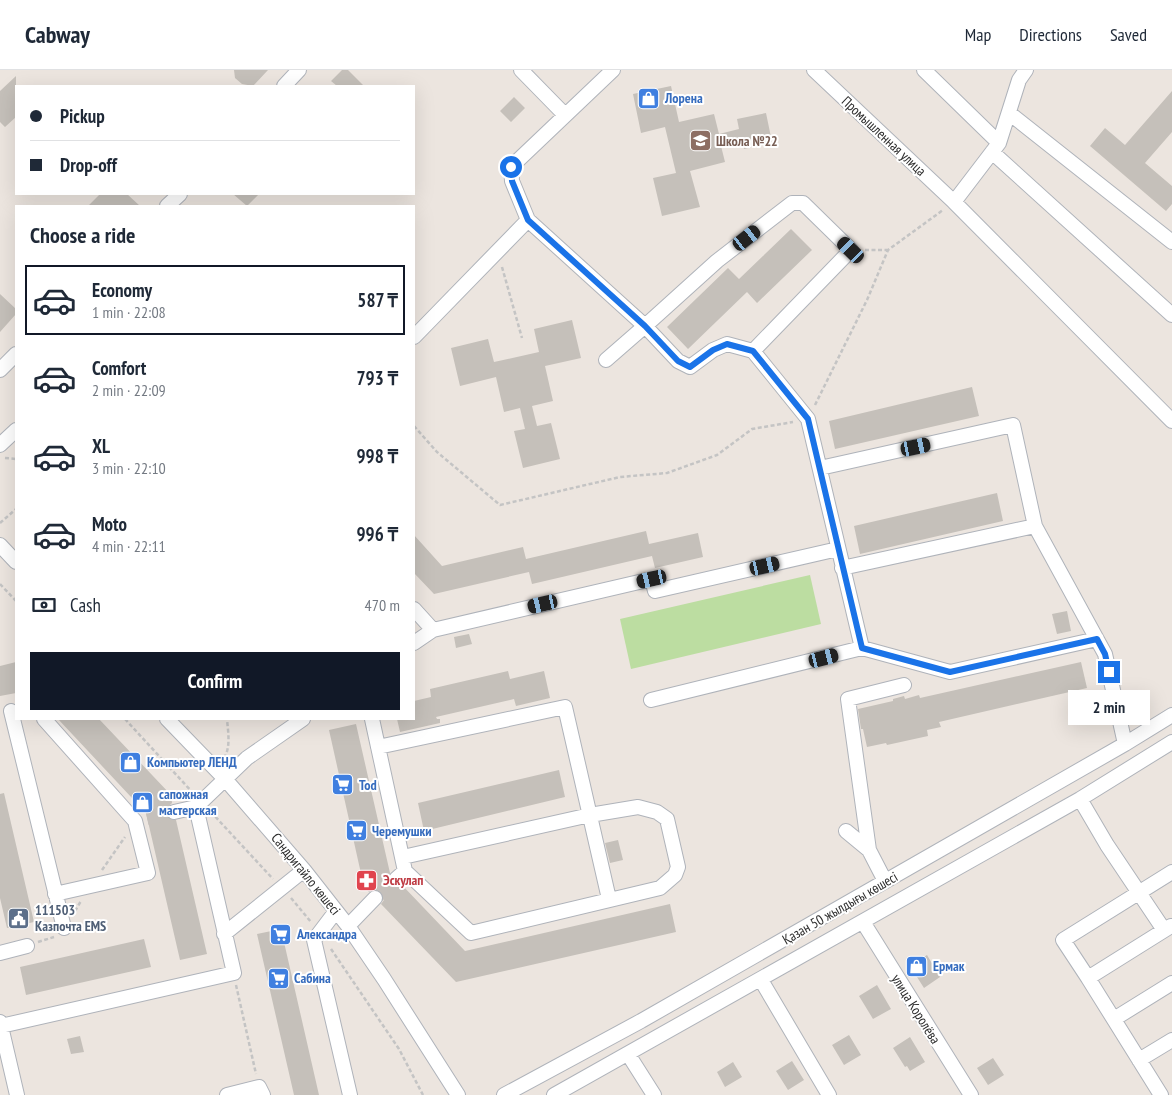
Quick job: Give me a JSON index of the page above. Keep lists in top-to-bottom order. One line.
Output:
{"streets":{"street":["Промышленная улица","Сандригайло көшесі","Қазан 50 жылдығы көшесі","улица Королёва"]},"crossings":[["Қазан 50 жылдығы көшесі","улица Королёва"]],"places":{"shop":["Лорена","Компьютер ЛЕНД","сапожная мастерская","Ермак"],"school or university":["Школа №22"],"supermarket":["Tod","Черемушки","Александра","Сабина"],"pharmacy":["Эскулап"],"public building":["111503 Казпочта EMS"]},"page":{"header":"Cabway","nav":["Map","Directions","Saved"],"banner":["Pickup","Drop-off"],"heading":"Choose a ride","list":[{"name":"Economy","note":"1 min · 22:08","value":"587 ₸"},{"name":"Comfort","note":"2 min · 22:09","value":"793 ₸"},{"name":"XL","note":"3 min · 22:10","value":"998 ₸"},{"name":"Moto","note":"4 min · 22:11","value":"996 ₸"}],"pay":["Cash","470 m"],"buttons":"Confirm","bubble":"2 min"}}
